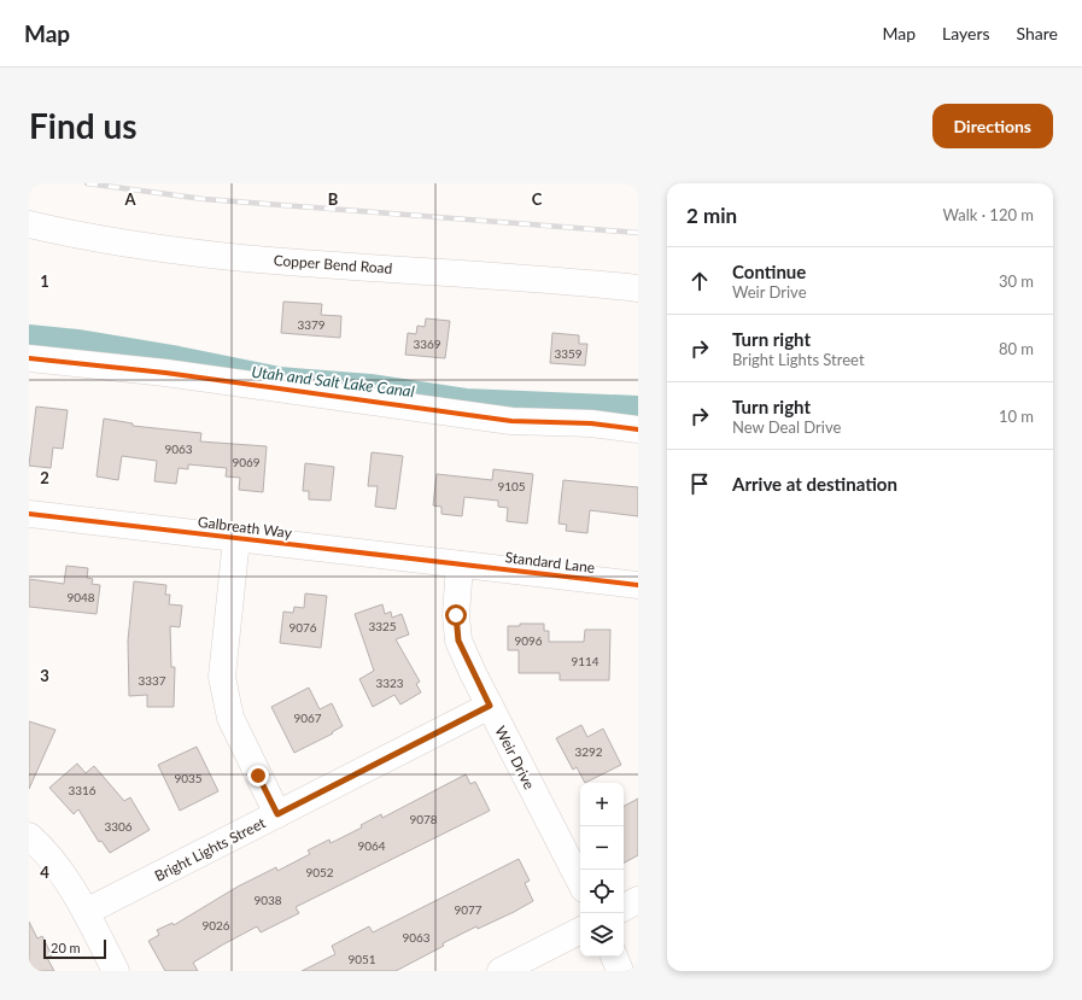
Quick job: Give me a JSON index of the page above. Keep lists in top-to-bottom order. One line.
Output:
{"streets":{"street":["Copper Bend Road","Galbreath Way","Standard Lane","Weir Drive","Bright Lights Street"]},"crossings":[["Galbreath Way","Standard Lane"],["Galbreath Way","Weir Drive"],["Standard Lane","Weir Drive"],["Weir Drive","Bright Lights Street"]],"water":["Utah and Salt Lake Canal"],"house_numbers":["3379","3369","3359","9063","9069","9105","9048","3325","9076","9096","9114","3337","3323","9067","3292","9035","3316","9078","3306","9064","9052","9038","9077","9026","9063","9051"],"scale_bar":"20 m","page":{"header":"Map","nav":["Map","Layers","Share"],"buttons":"Directions","title":"Find us","heading":["2 min","Walk · 120 m"],"list":[["Continue","Weir Drive","30 m"],["Turn right","Bright Lights Street","80 m"],["Turn right","New Deal Drive","10 m"],"Arrive at destination"],"map_buttons":["+","−"],"scale":"20 m"},"grid":{"columns":["A","B","C"],"rows":["1","2","3","4"]}}
